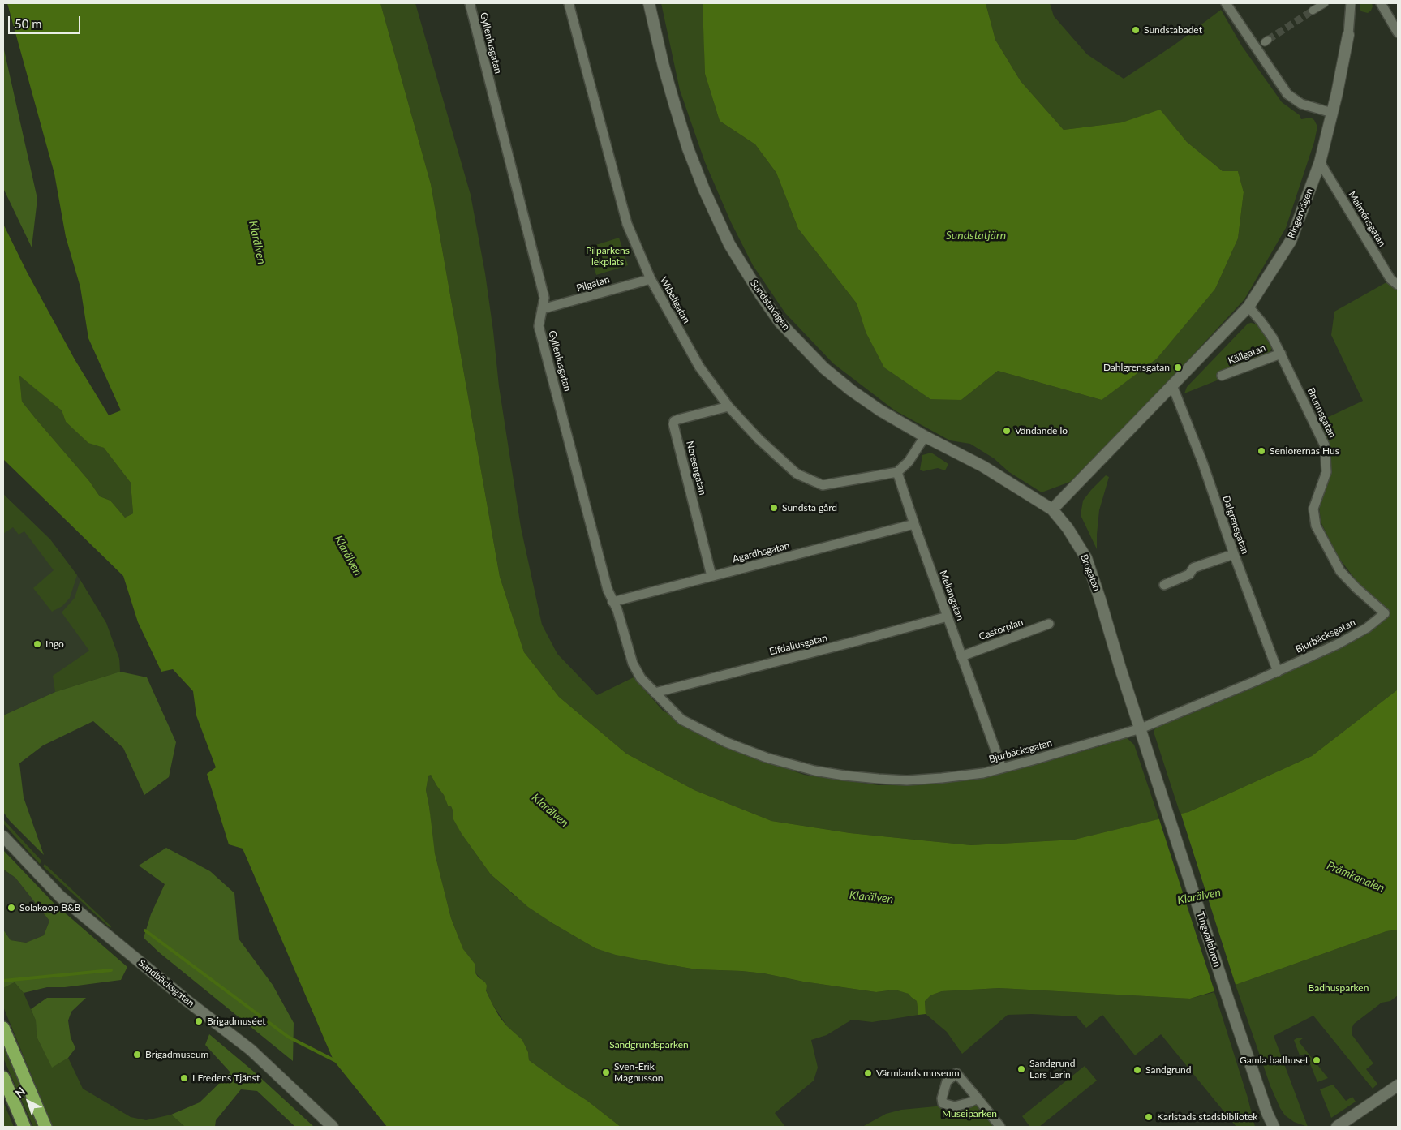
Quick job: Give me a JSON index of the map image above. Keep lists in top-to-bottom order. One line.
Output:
{"streets":{"street":["Gylleniusgatan","Ringervägen","Malménsgatan","Pilgatan","Wibeligatan","Sundstavägen","Källgatan","Brunnsgatan","Noreengatan","Dalgrensgatan","Agardhsgatan","Brogatan","Mellangatan","Castorplan","Bjurbäcksgatan","Elfdaliusgatan","Tingvallabron","Sandbäcksgatan"]},"crossings":[["Gylleniusgatan","Pilgatan"],["Gylleniusgatan","Agardhsgatan"],["Gylleniusgatan","Bjurbäcksgatan"],["Gylleniusgatan","Elfdaliusgatan"],["Ringervägen","Malménsgatan"],["Ringervägen","Brunnsgatan"],["Ringervägen","Dalgrensgatan"],["Pilgatan","Wibeligatan"],["Wibeligatan","Noreengatan"],["Wibeligatan","Mellangatan"],["Sundstavägen","Brogatan"],["Källgatan","Brunnsgatan"],["Brunnsgatan","Bjurbäcksgatan"],["Noreengatan","Agardhsgatan"],["Dalgrensgatan","Bjurbäcksgatan"],["Agardhsgatan","Mellangatan"],["Brogatan","Bjurbäcksgatan"],["Brogatan","Tingvallabron"],["Mellangatan","Castorplan"],["Mellangatan","Bjurbäcksgatan"],["Mellangatan","Elfdaliusgatan"],["Bjurbäcksgatan","Elfdaliusgatan"]],"water":["Sundstatjärn","Klarälven","Pråmkanalen"],"parks":["Pilparkens lekplats","Badhusparken","Sandgrundsparken","Museiparken"],"places":["Sundstabadet","Dahlgrensgatan","Vändande lo","Seniorernas Hus","Sundsta gård","Ingo","Solakoop B&B","Brigadmuséet","Brigadmuseum","Gamla badhuset","Sandgrund Lars Lerin","Sandgrund","Sven-Erik Magnusson","Värmlands museum","I Fredens Tjänst","Karlstads stadsbibliotek"],"scale_bar":"50 m","north":"top left"}
